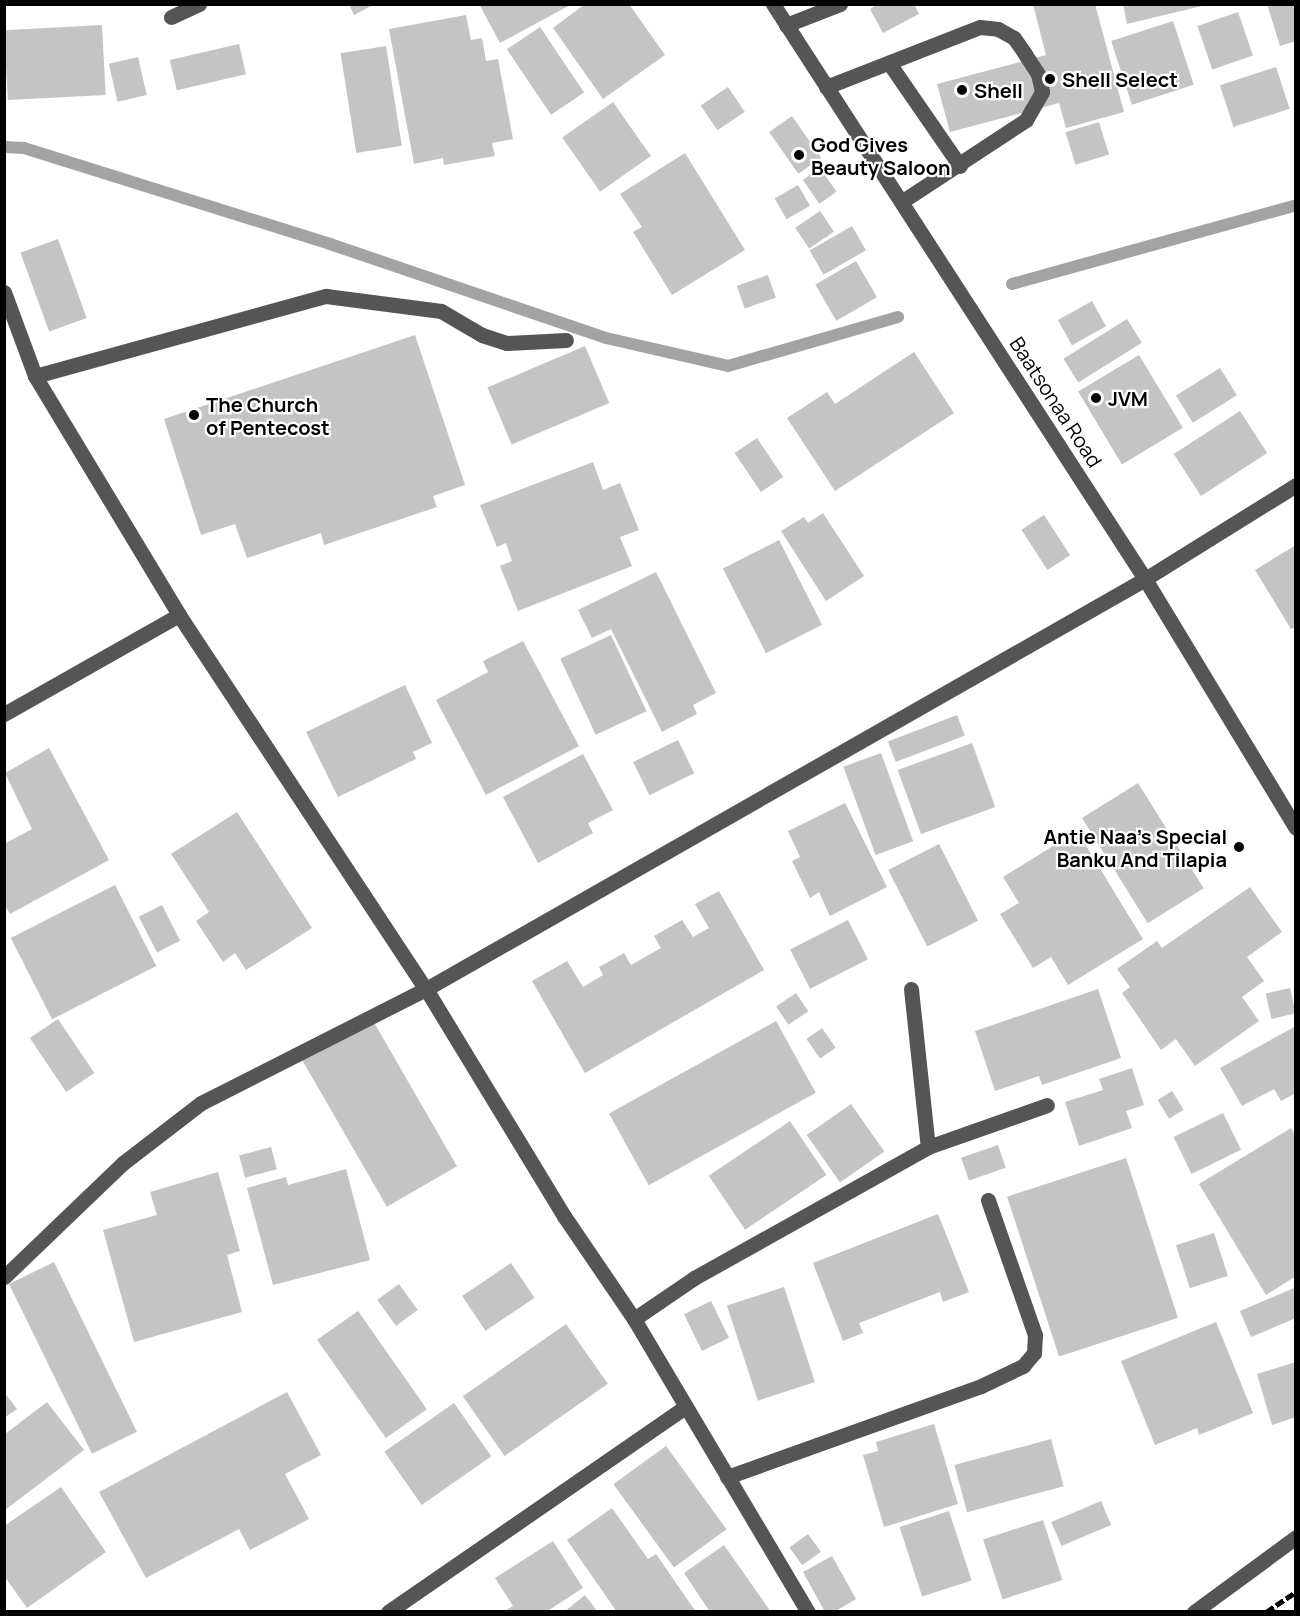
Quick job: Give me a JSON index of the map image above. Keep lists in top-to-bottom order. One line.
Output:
{"streets":{"street":["Baatsonaa Road"]},"places":["Shell Select","Shell","God Gives Beauty Saloon","JVM","The Church of Pentecost","Antie Naa’s Special Banku And Tilapia"]}
